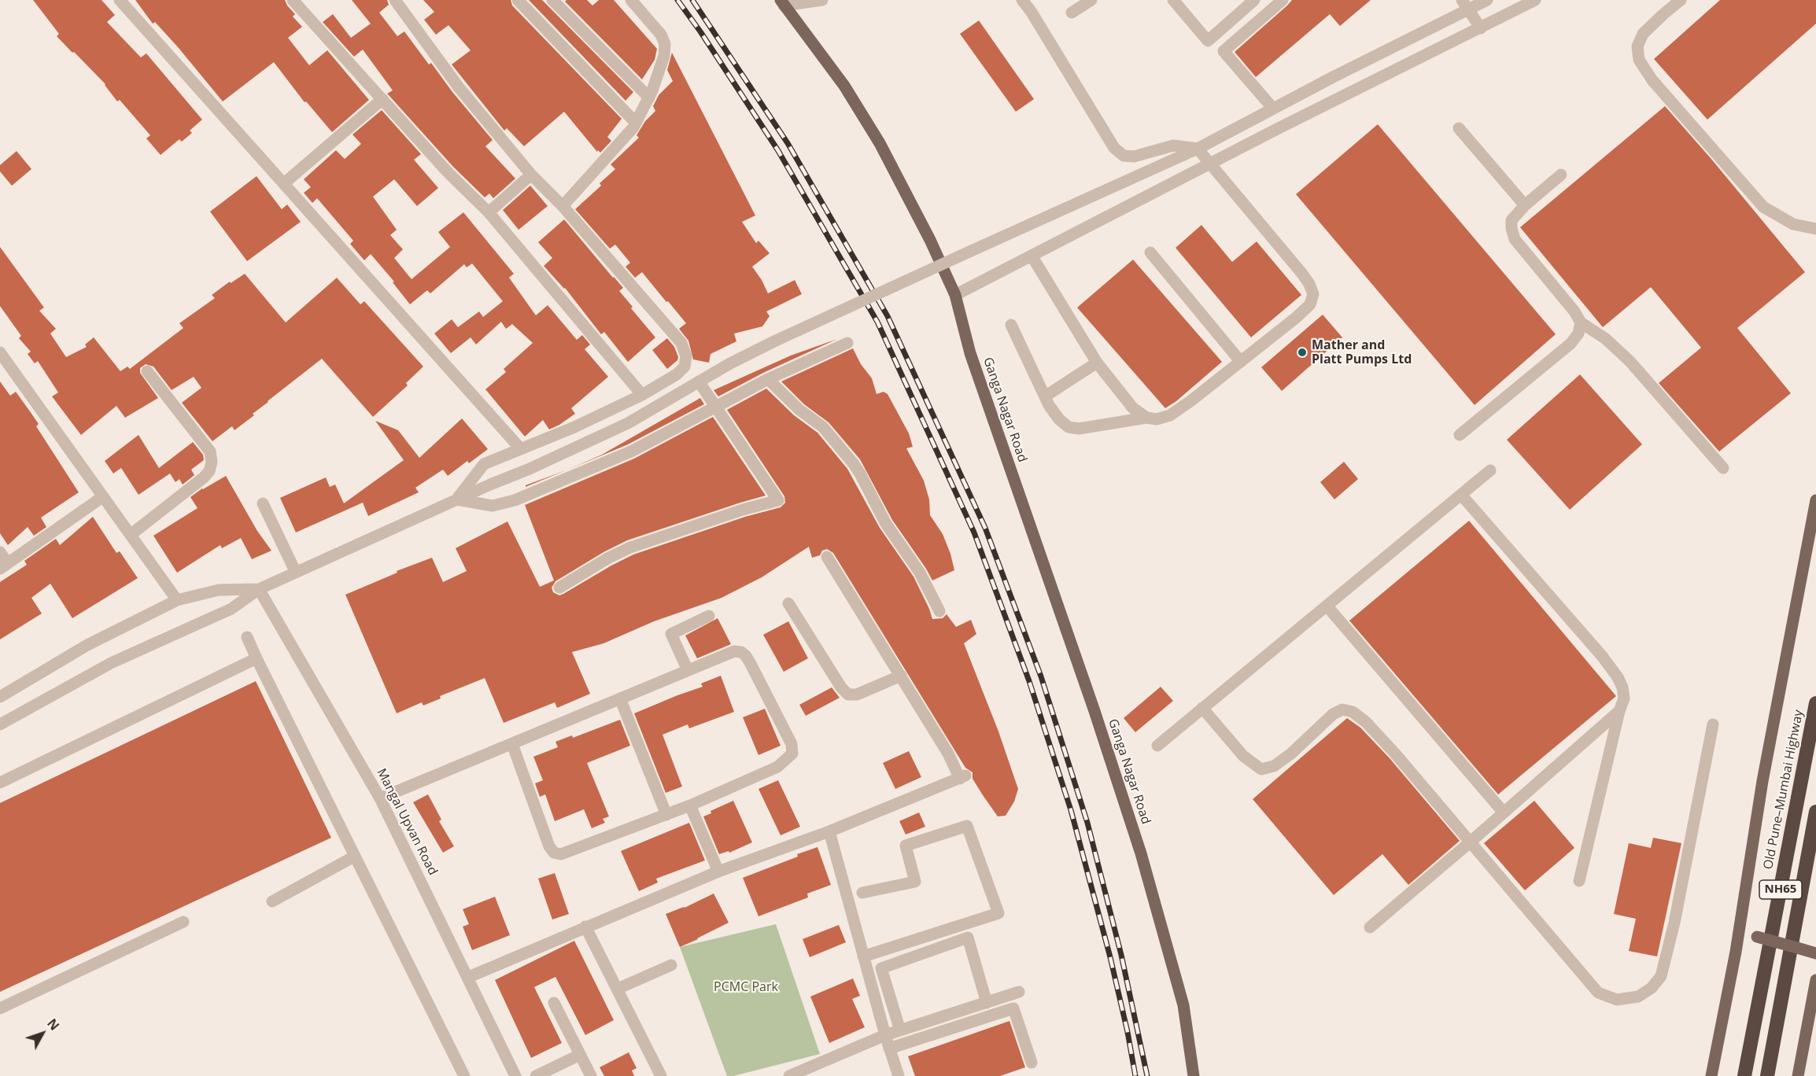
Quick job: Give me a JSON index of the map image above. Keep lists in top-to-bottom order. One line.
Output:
{"streets":{"highway":["Old Pune–Mumbai Highway","NH65"],"main road":["Ganga Nagar Road"],"street":["Mangal Upvan Road"]},"parks":["PCMC Park"],"places":["Mather and Platt Pumps Ltd"],"north":"top right"}
